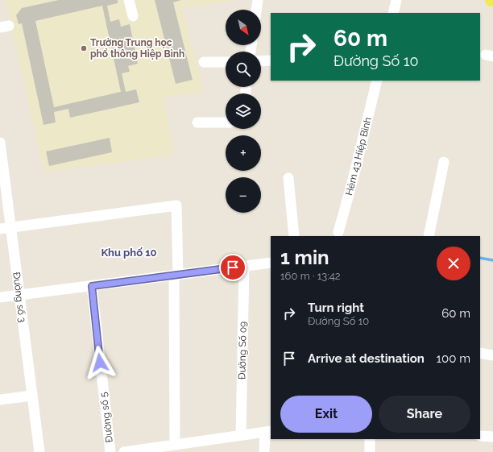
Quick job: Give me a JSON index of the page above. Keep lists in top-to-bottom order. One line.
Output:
{"streets":{"street":["Hẻm 43 Hiệp Bình","Đường số 3","Đường Số 09","Đường số 5"]},"districts":["Khu phố 10"],"places":["Trường Trung học phổ thông Hiệp Bình"],"north":"bottom right","page":{"map_buttons":["+","−"],"turn":["60 m","Đường Số 10"],"heading":["1 min","160 m · 13:42"],"list":[{"name":"Turn right","note":"Đường Số 10","value":"60 m"},{"name":"Arrive at destination","value":"100 m"}],"buttons":["Exit","Share"]}}
